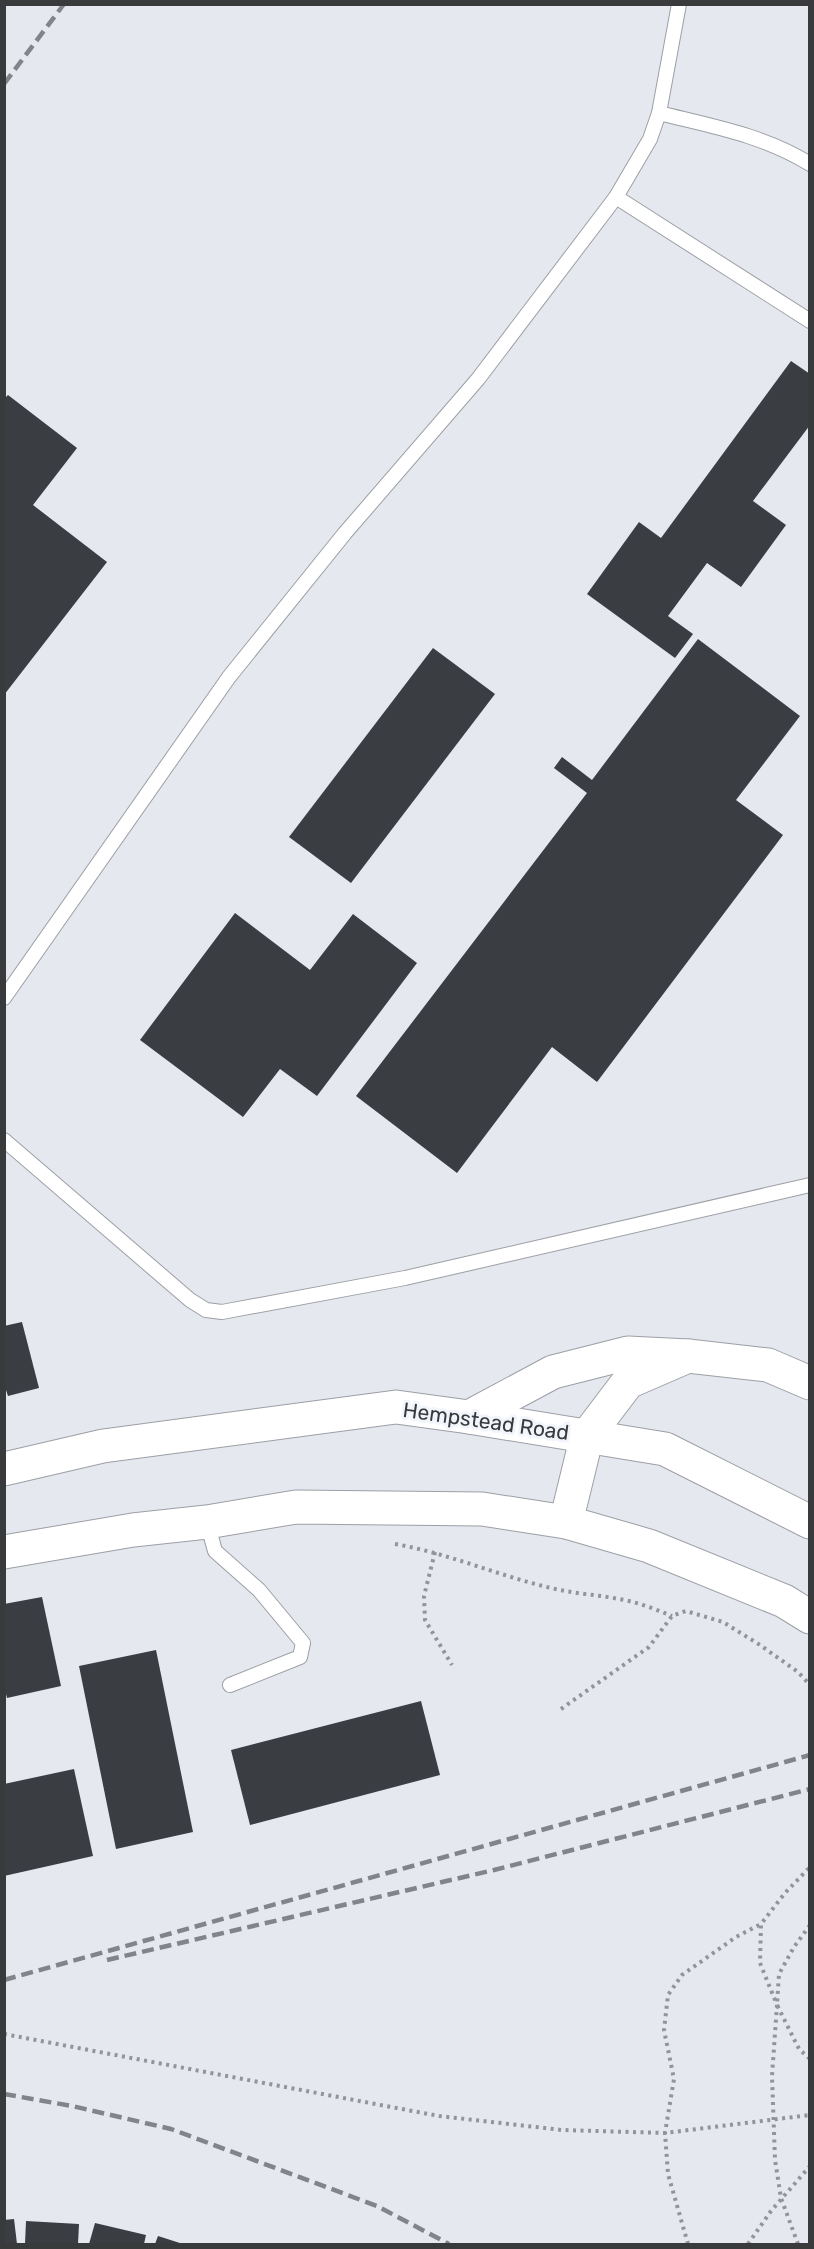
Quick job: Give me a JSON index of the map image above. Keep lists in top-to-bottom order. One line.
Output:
{"streets":{"main road":["Hempstead Road"]}}
